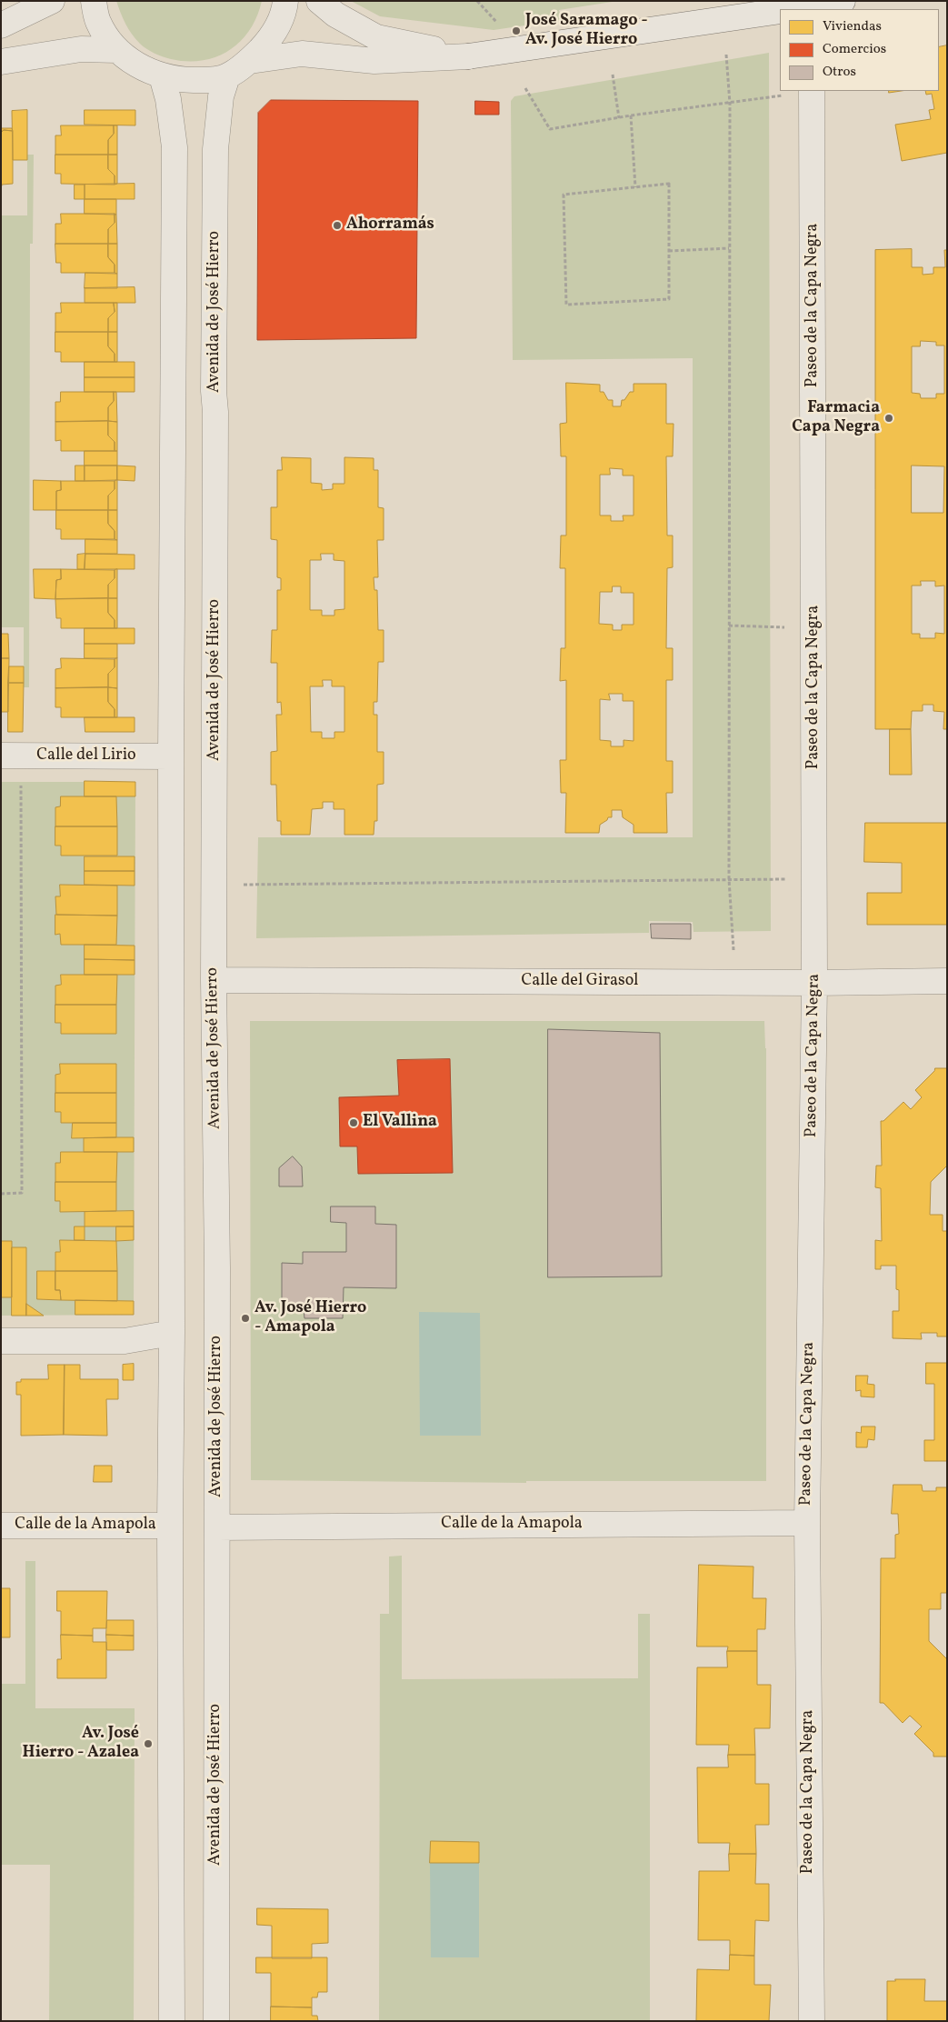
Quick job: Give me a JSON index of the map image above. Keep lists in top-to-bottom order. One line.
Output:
{"streets":{"street":["Paseo de la Capa Negra","Avenida de José Hierro","Calle del Lirio","Calle del Girasol","Calle de la Amapola"]},"crossings":[["Paseo de la Capa Negra","Calle del Girasol"],["Paseo de la Capa Negra","Calle de la Amapola"],["Avenida de José Hierro","Calle del Girasol"],["Avenida de José Hierro","Calle de la Amapola"]],"places":["José Saramago - Av. José Hierro","Ahorramás","Farmacia Capa Negra","El Vallina","Av. José Hierro - Amapola","Av. José Hierro - Azalea"],"legend":["Viviendas","Comercios","Otros"]}
